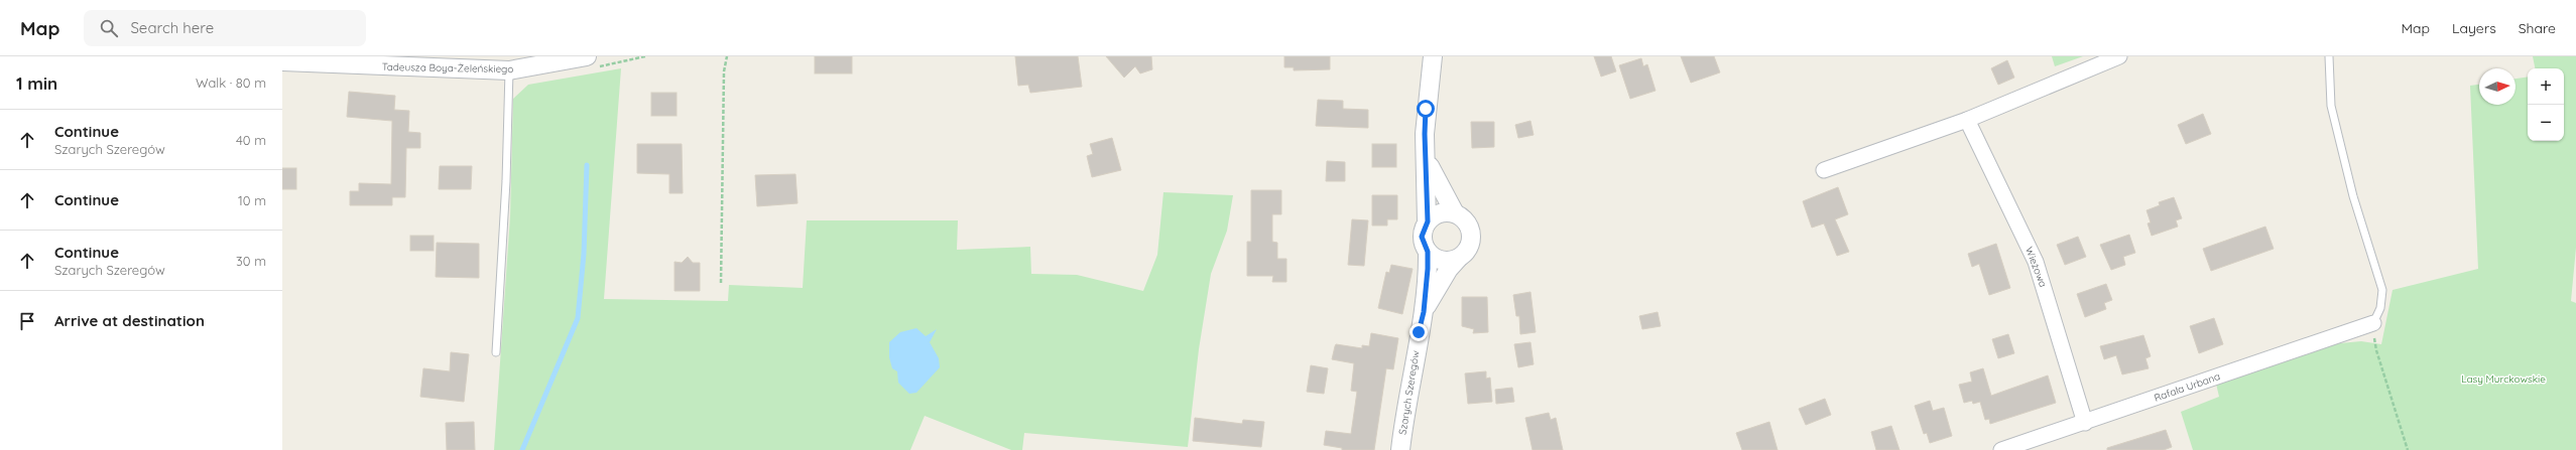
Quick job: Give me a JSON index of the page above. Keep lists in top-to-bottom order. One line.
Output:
{"streets":{"street":["Tadeusza Boya-Żeleńskiego","Wieżowa","Rafała Urbana","Szarych Szeregów"]},"crossings":[["Wieżowa","Rafała Urbana"]],"parks":["Lasy Murckowskie"],"north":"right","page":{"header":"Map","search":"Search here","nav":["Map","Layers","Share"],"heading":["1 min","Walk · 80 m"],"map_buttons":["+","−"],"list":[["Continue","Szarych Szeregów","40 m"],["Continue","10 m"],["Continue","Szarych Szeregów","30 m"],"Arrive at destination"]}}
